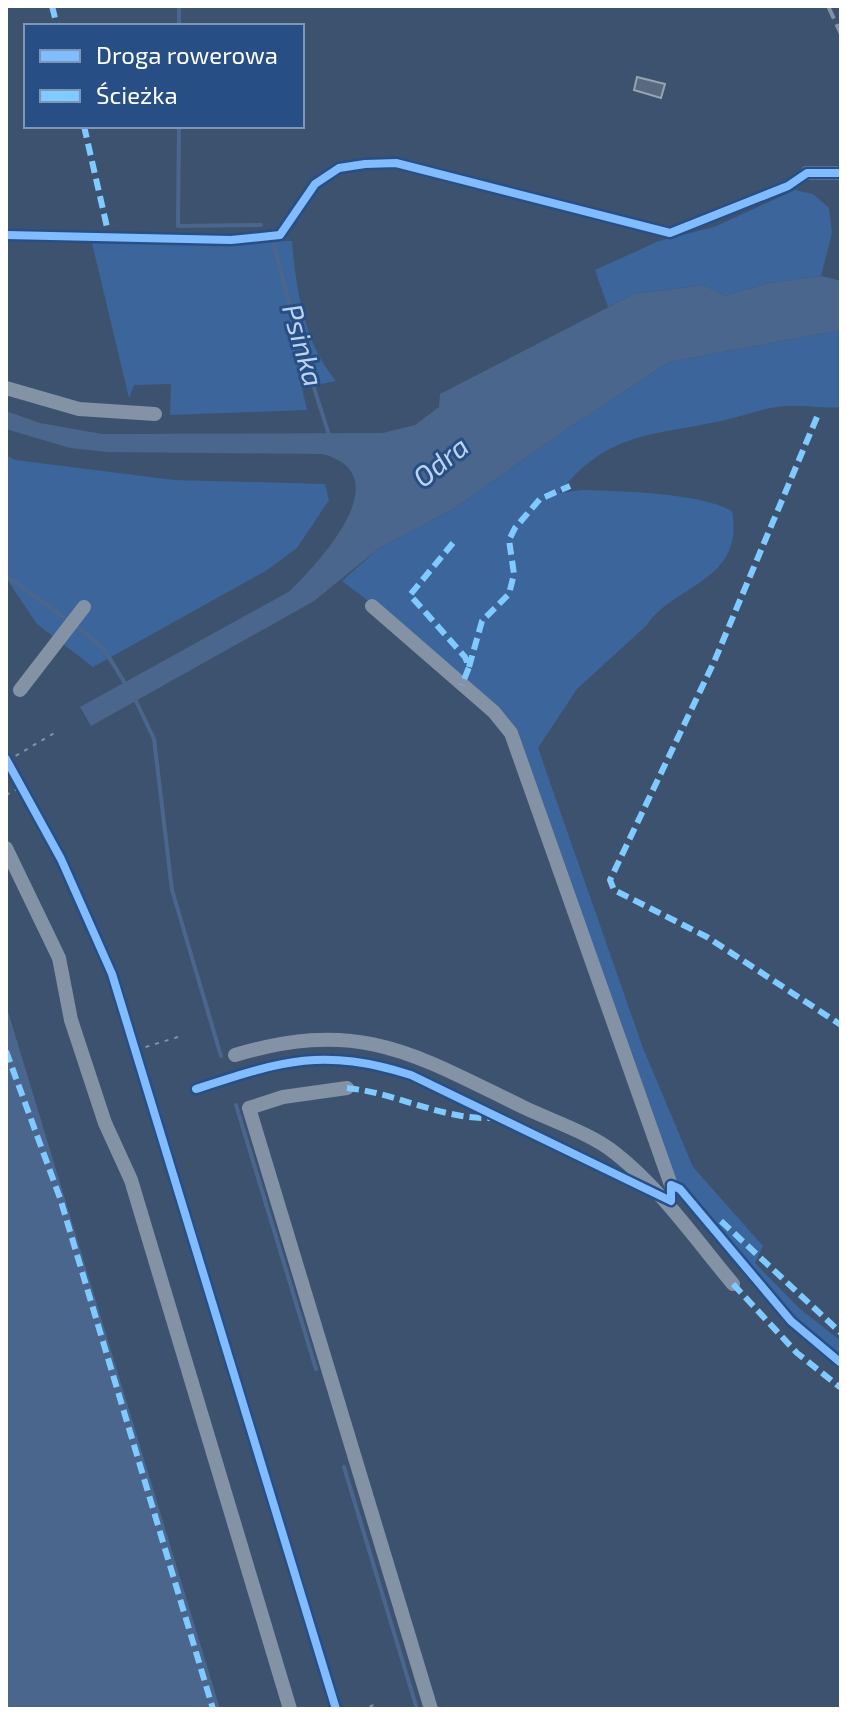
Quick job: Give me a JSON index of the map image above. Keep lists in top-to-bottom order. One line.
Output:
{"water":["Psinka","Odra"],"legend":["Droga rowerowa","Ścieżka"]}
